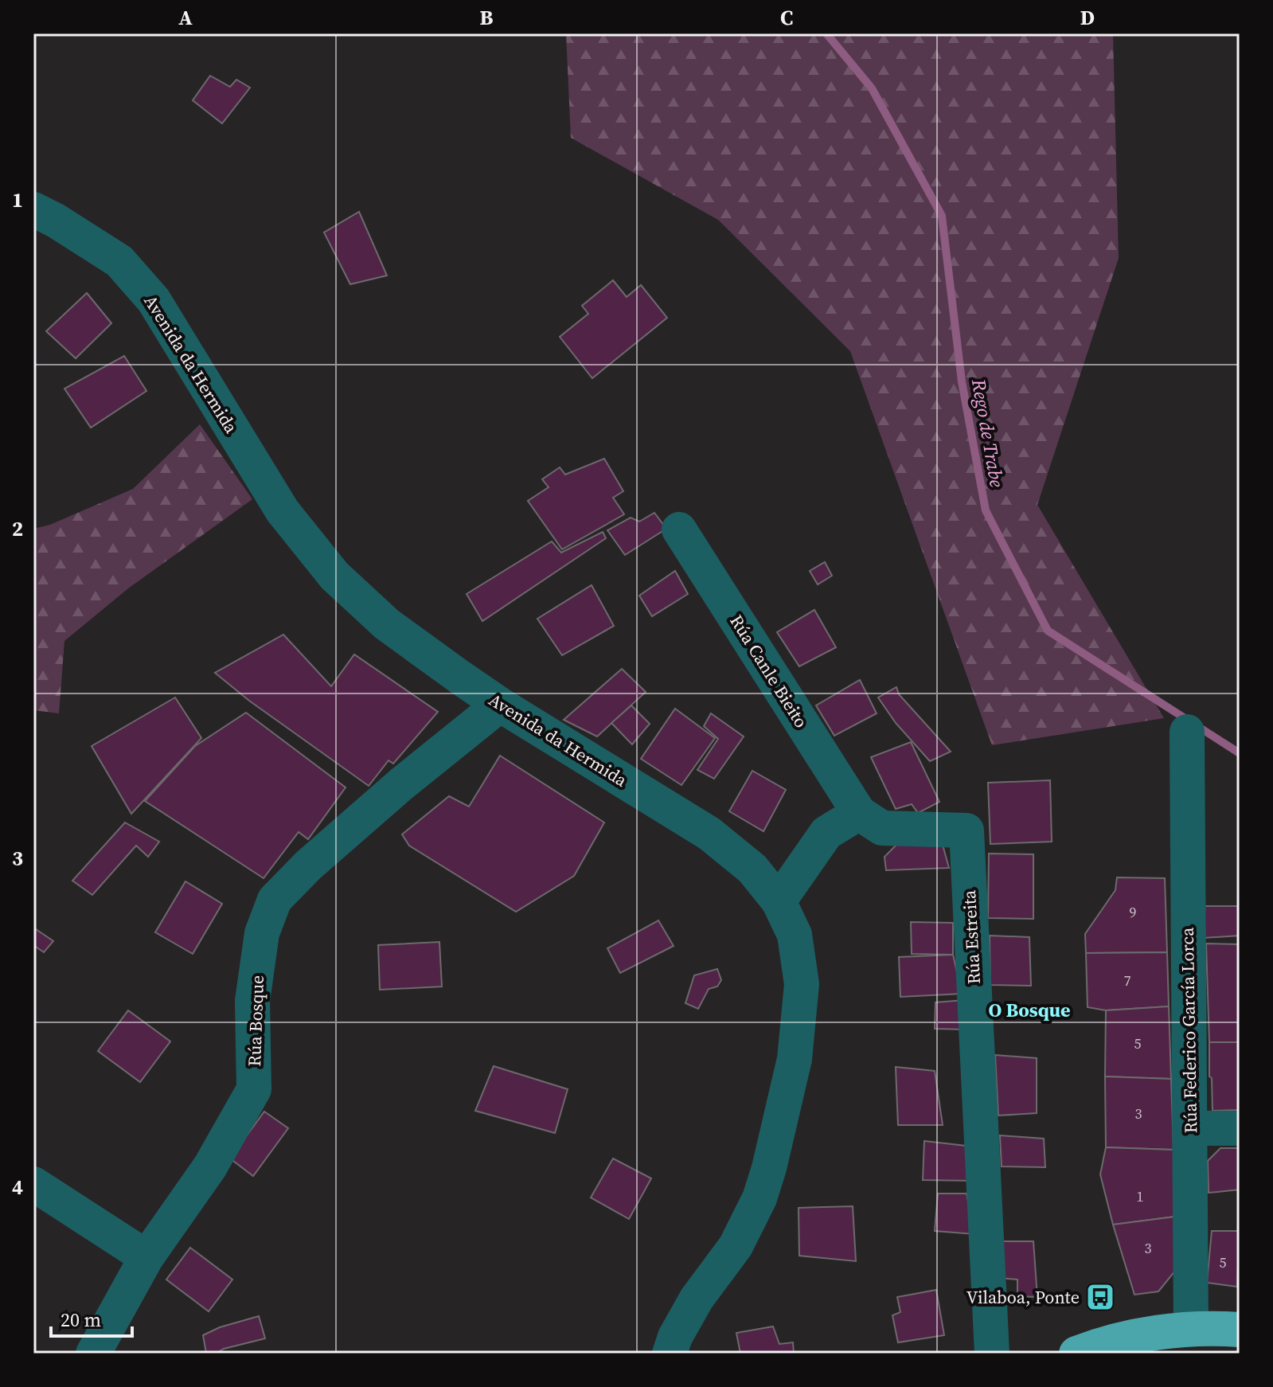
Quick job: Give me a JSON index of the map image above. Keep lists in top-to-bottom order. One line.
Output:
{"streets":{"street":["Avenida da Hermida","Rúa Canle Bieito","Rúa Estreita","Rúa Bosque","Rúa Federico García Lorca"]},"crossings":[["Avenida da Hermida","Rúa Bosque"],["Rúa Canle Bieito","Rúa Estreita"]],"districts":["O Bosque"],"water":["Rego de Trabe"],"places":{"bus stop":["Vilaboa, Ponte"]},"house_numbers":["9","7","5","3","1","3","5"],"scale_bar":"20 m","grid":{"columns":["A","B","C","D"],"rows":["1","2","3","4"]}}
